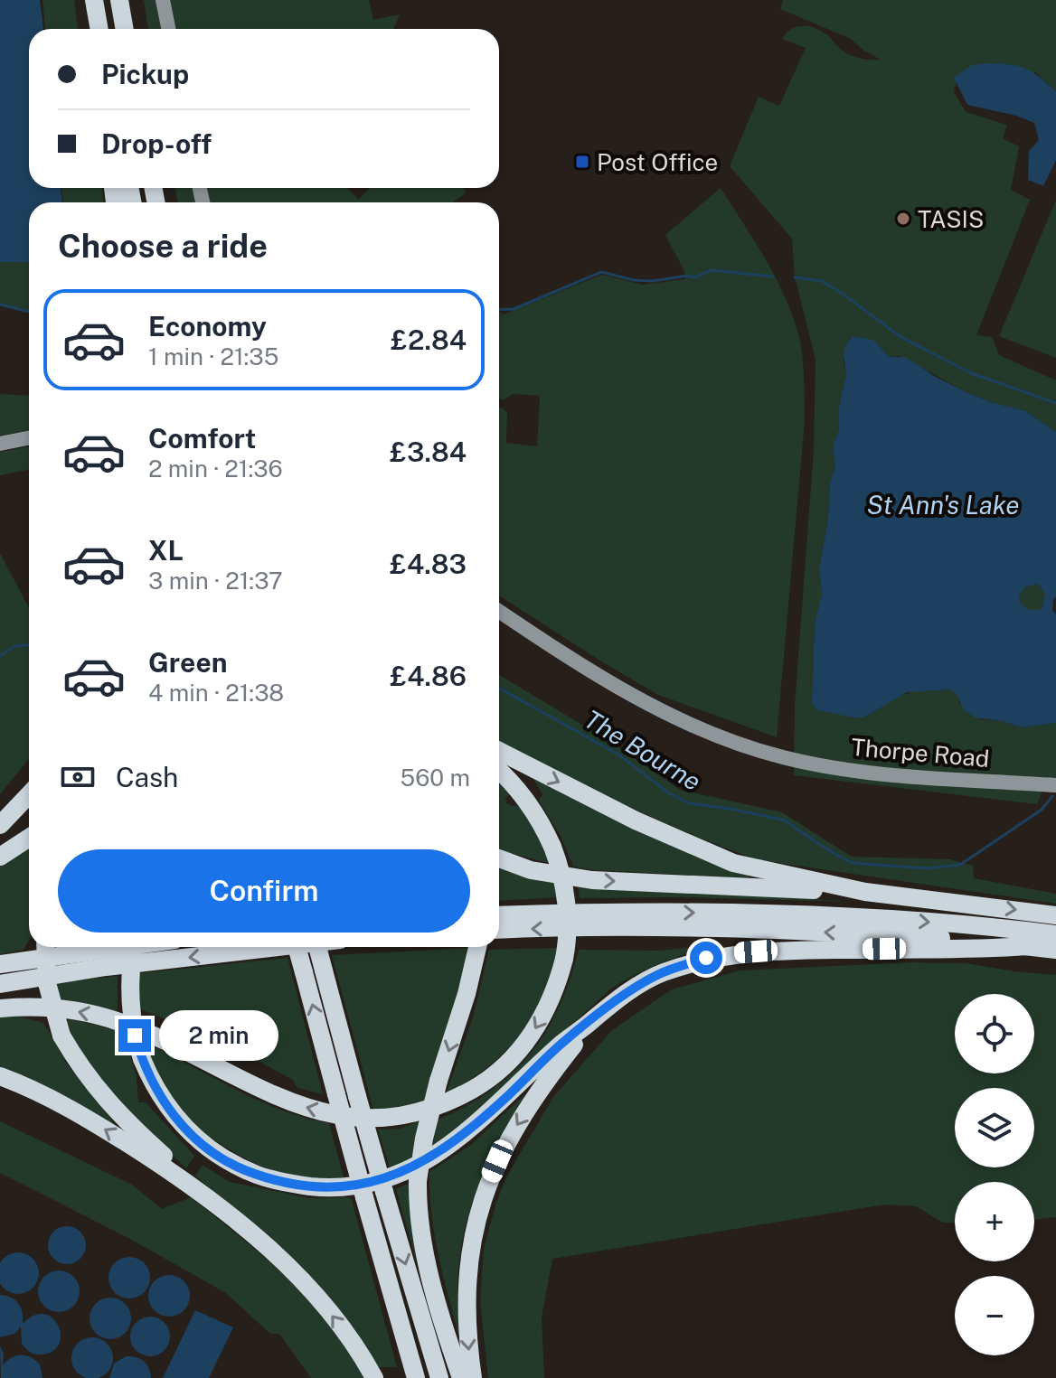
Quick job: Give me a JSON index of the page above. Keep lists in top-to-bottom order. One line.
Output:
{"streets":{"main road":["Thorpe Road"]},"water":["St Ann's Lake","The Bourne"],"places":{"transit":["Post Office"],"other":["TASIS"]},"page":{"banner":["Pickup","Drop-off"],"heading":"Choose a ride","list":[{"name":"Economy","note":"1 min · 21:35","value":"£2.84"},{"name":"Comfort","note":"2 min · 21:36","value":"£3.84"},{"name":"XL","note":"3 min · 21:37","value":"£4.83"},{"name":"Green","note":"4 min · 21:38","value":"£4.86"}],"pay":["Cash","560 m"],"buttons":"Confirm","map_buttons":["+","−"],"bubble":"2 min"}}
